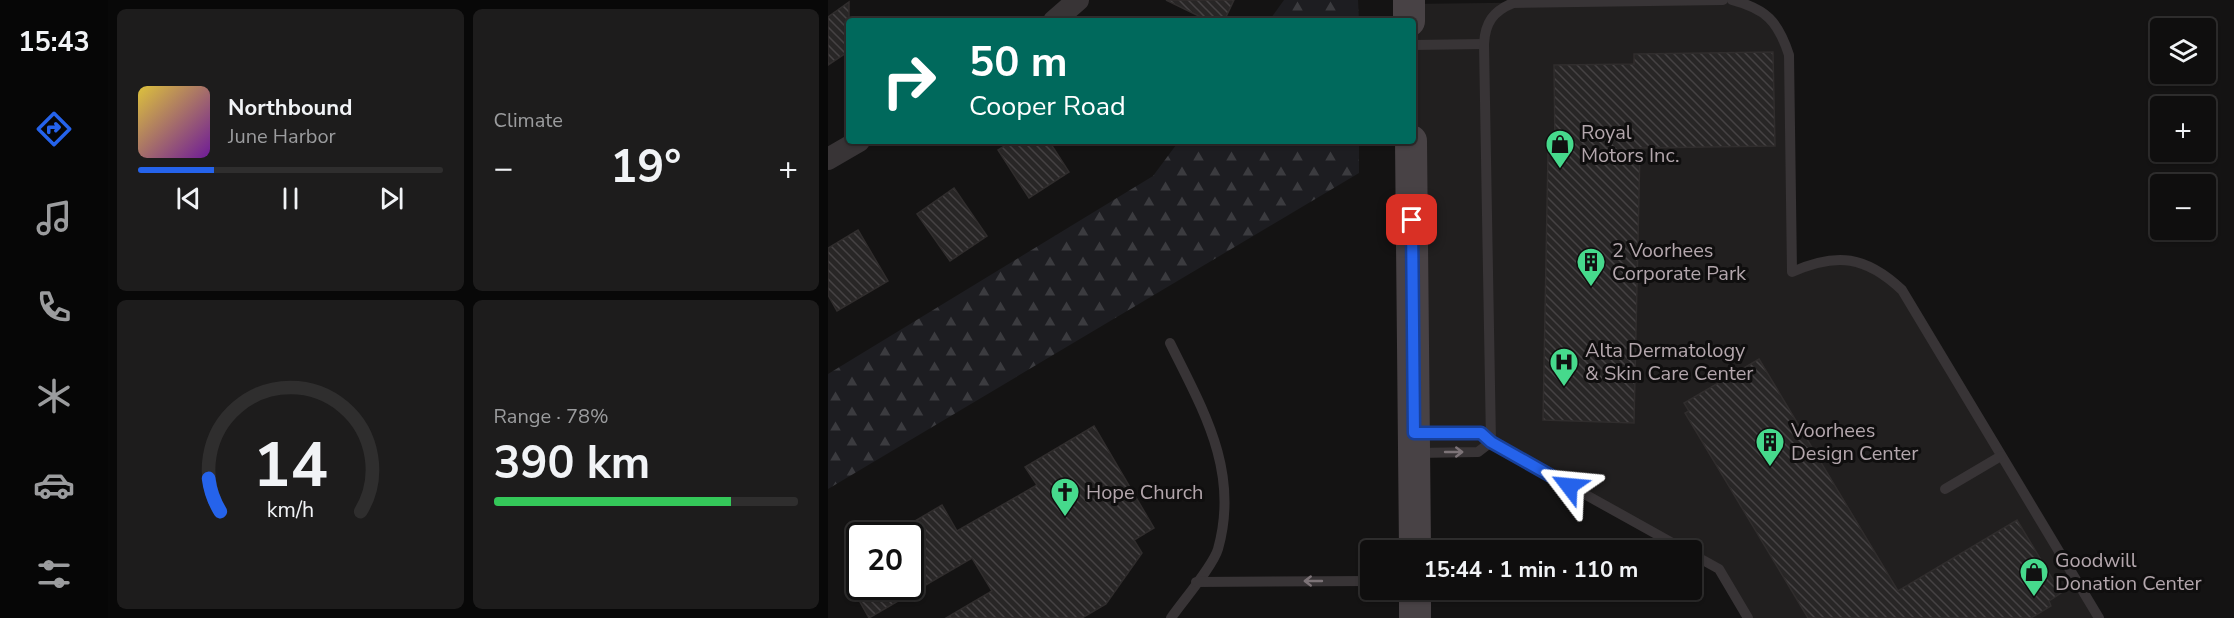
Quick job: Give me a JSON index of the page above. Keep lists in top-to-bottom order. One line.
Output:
{"places":{"shop":["Royal Motors Inc.","Goodwill Donation Center"],"building":["2 Voorhees Corporate Park","Voorhees Design Center"],"hospital":["Alta Dermatology & Skin Care Center"],"church":["Hope Church"]},"page":{"tabs":"15:43","tile":["Climate",["Range · 78%","390 km"]],"map_buttons":["+","−"],"turn":["50 m","Cooper Road"],"song":["Northbound","June Harbor"],"heat":["−","19°","+"],"limit":"20","trip":"15:44 · 1 min · 110 m","gauge":["14","km/h"]}}
